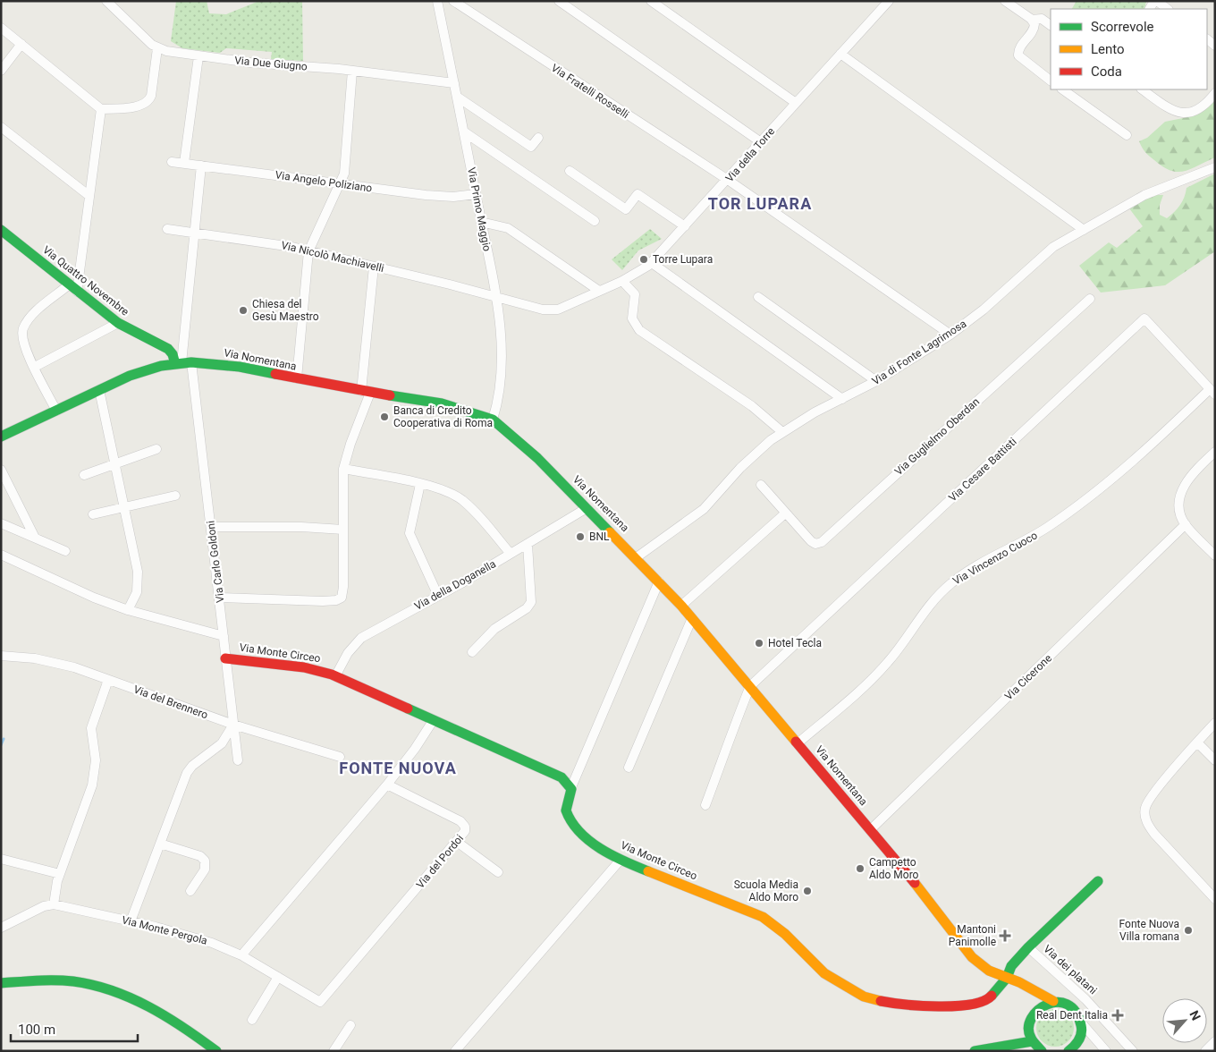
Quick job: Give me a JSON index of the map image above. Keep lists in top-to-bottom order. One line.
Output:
{"streets":{"street":["Via Due Giugno","Via Fratelli Rosselli","Via della Torre","Via Angelo Poliziano","Via Primo Maggio","Via Nicolò Machiavelli","Via Quattro Novembre","Via di Fonte Lagrimosa","Via Nomentana","Via Guglielmo Oberdan","Via Cesare Battisti","Via Vincenzo Cuoco","Via Carlo Goldoni","Via della Doganella","Via Monte Circeo","Via Cicerone","Via del Brennero","Via del Pordoi","Via Monte Pergola","Via dei platani"]},"crossings":[["Via Due Giugno","Via Primo Maggio"],["Via Fratelli Rosselli","Via della Torre"],["Via Fratelli Rosselli","Via di Fonte Lagrimosa"],["Via della Torre","Via Primo Maggio"],["Via della Torre","Via Nicolò Machiavelli"],["Via Angelo Poliziano","Via Primo Maggio"],["Via Angelo Poliziano","Via Carlo Goldoni"],["Via Primo Maggio","Via Nicolò Machiavelli"],["Via Primo Maggio","Via Nomentana"],["Via Nicolò Machiavelli","Via Carlo Goldoni"],["Via Quattro Novembre","Via Nomentana"],["Via Quattro Novembre","Via Carlo Goldoni"],["Via di Fonte Lagrimosa","Via Nomentana"],["Via Nomentana","Via Cesare Battisti"],["Via Nomentana","Via Vincenzo Cuoco"],["Via Nomentana","Via Carlo Goldoni"],["Via Nomentana","Via della Doganella"],["Via Nomentana","Via Monte Circeo"],["Via Nomentana","Via Cicerone"],["Via Nomentana","Via dei platani"],["Via Cesare Battisti","Via Vincenzo Cuoco"],["Via Carlo Goldoni","Via Monte Circeo"],["Via Carlo Goldoni","Via del Brennero"],["Via della Doganella","Via Monte Circeo"],["Via Monte Circeo","Via dei platani"],["Via del Pordoi","Via Monte Pergola"]],"districts":["TOR LUPARA","FONTE NUOVA"],"places":{"other":["Torre Lupara","Chiesa del Gesù Maestro","Banca di Credito Cooperativa di Roma","BNL","Hotel Tecla","Campetto Aldo Moro","Scuola Media Aldo Moro","Fonte Nuova Villa romana"],"health":["Mantoni Panimolle","Real Dent Italia"]},"legend":["Scorrevole","Lento","Coda"],"scale_bar":"100 m","north":"top right"}
